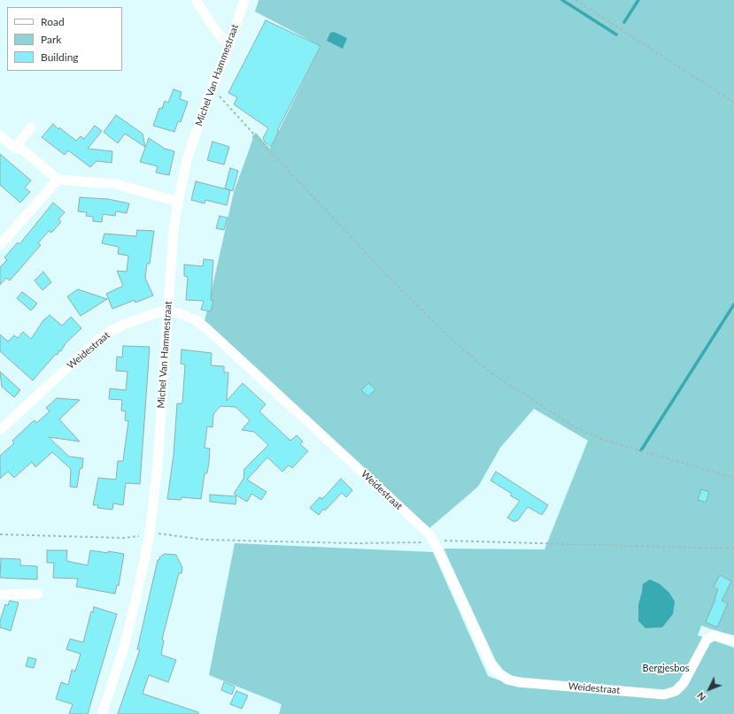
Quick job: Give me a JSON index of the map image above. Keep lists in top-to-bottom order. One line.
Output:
{"streets":{"street":["Michel Van Hammestraat","Weidestraat"]},"crossings":[["Michel Van Hammestraat","Weidestraat"]],"parks":["Bergjesbos"],"legend":["Road","Park","Building"],"north":"bottom left"}
